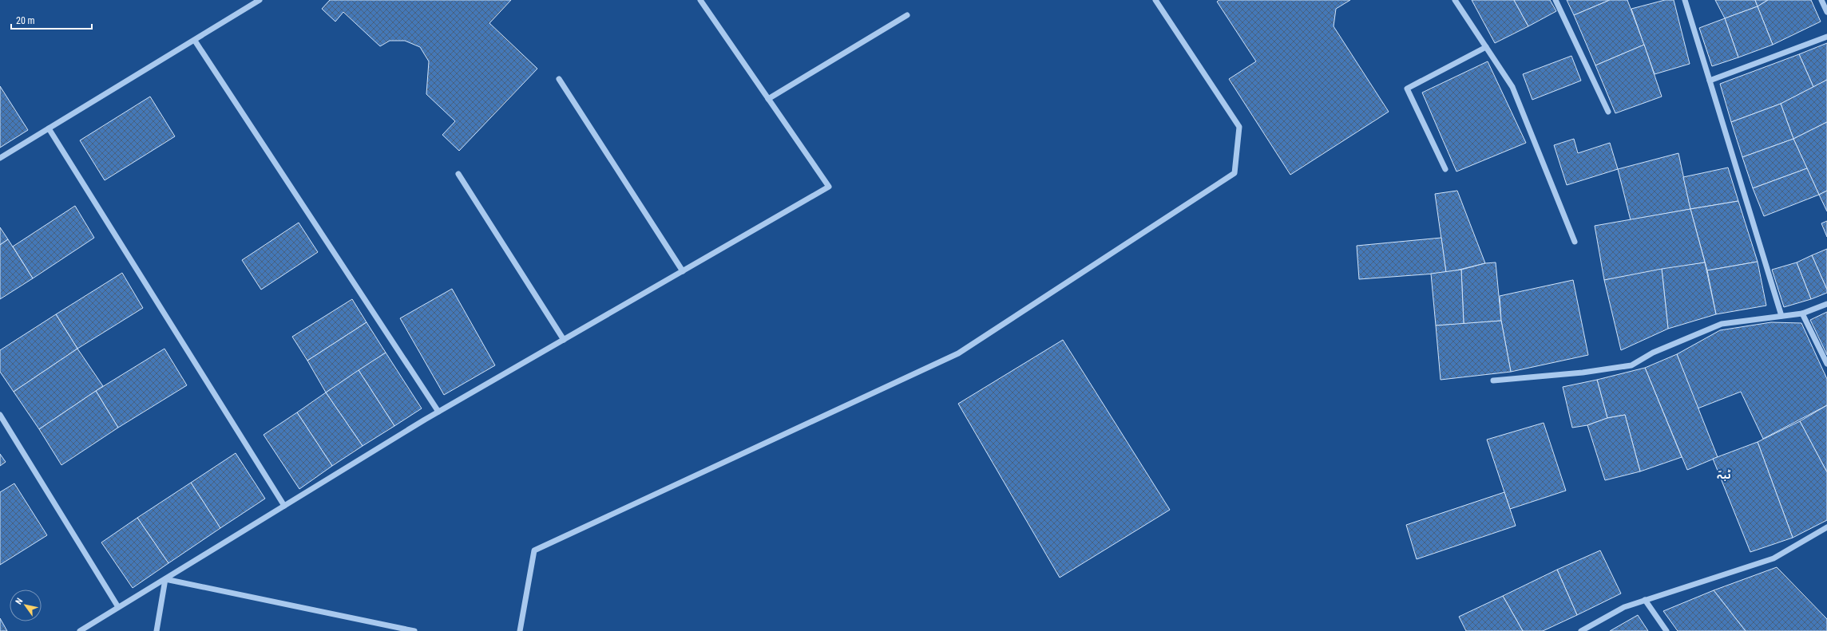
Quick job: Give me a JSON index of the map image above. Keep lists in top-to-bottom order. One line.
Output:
{"districts":["ٹبہّ"],"scale_bar":"20 m","north":"top left"}
